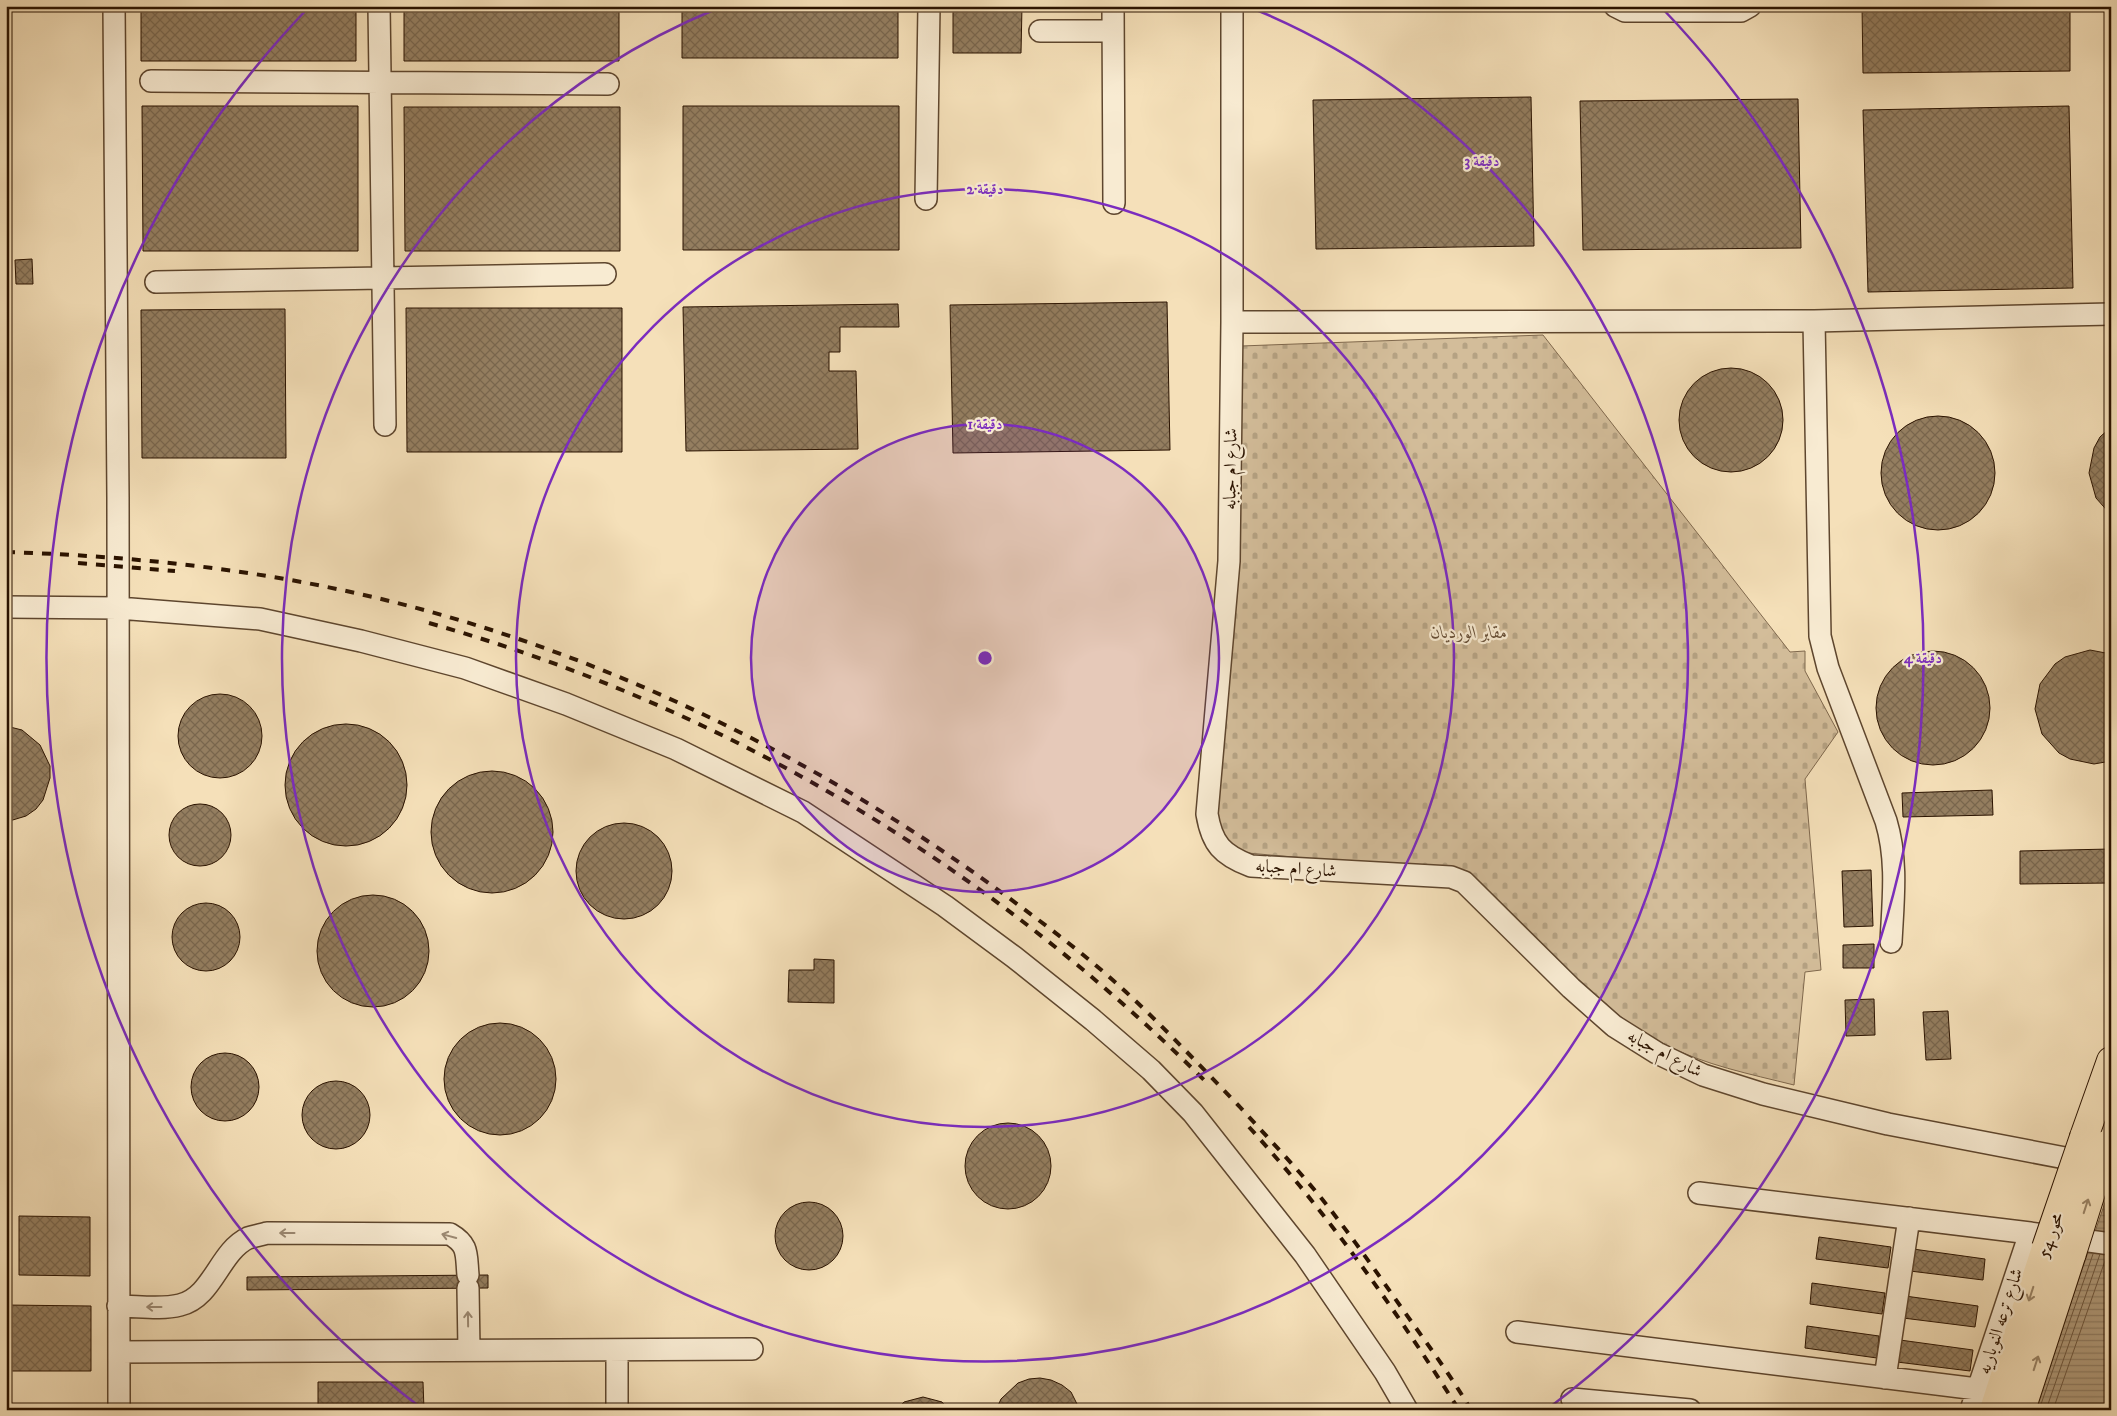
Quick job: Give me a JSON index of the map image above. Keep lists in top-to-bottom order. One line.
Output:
{"streets":{"highway":["محور 54"],"street":["شارع ام جبابه","شارع ترعه النوباريه"]},"crossings":[["شارع ام جبابه","محور 54"],["محور 54","شارع ترعه النوباريه"]],"parks":["مقابر الورديان"],"rings":["3 دقيقة","2 دقيقة","1 دقيقة","4 دقيقة"]}
